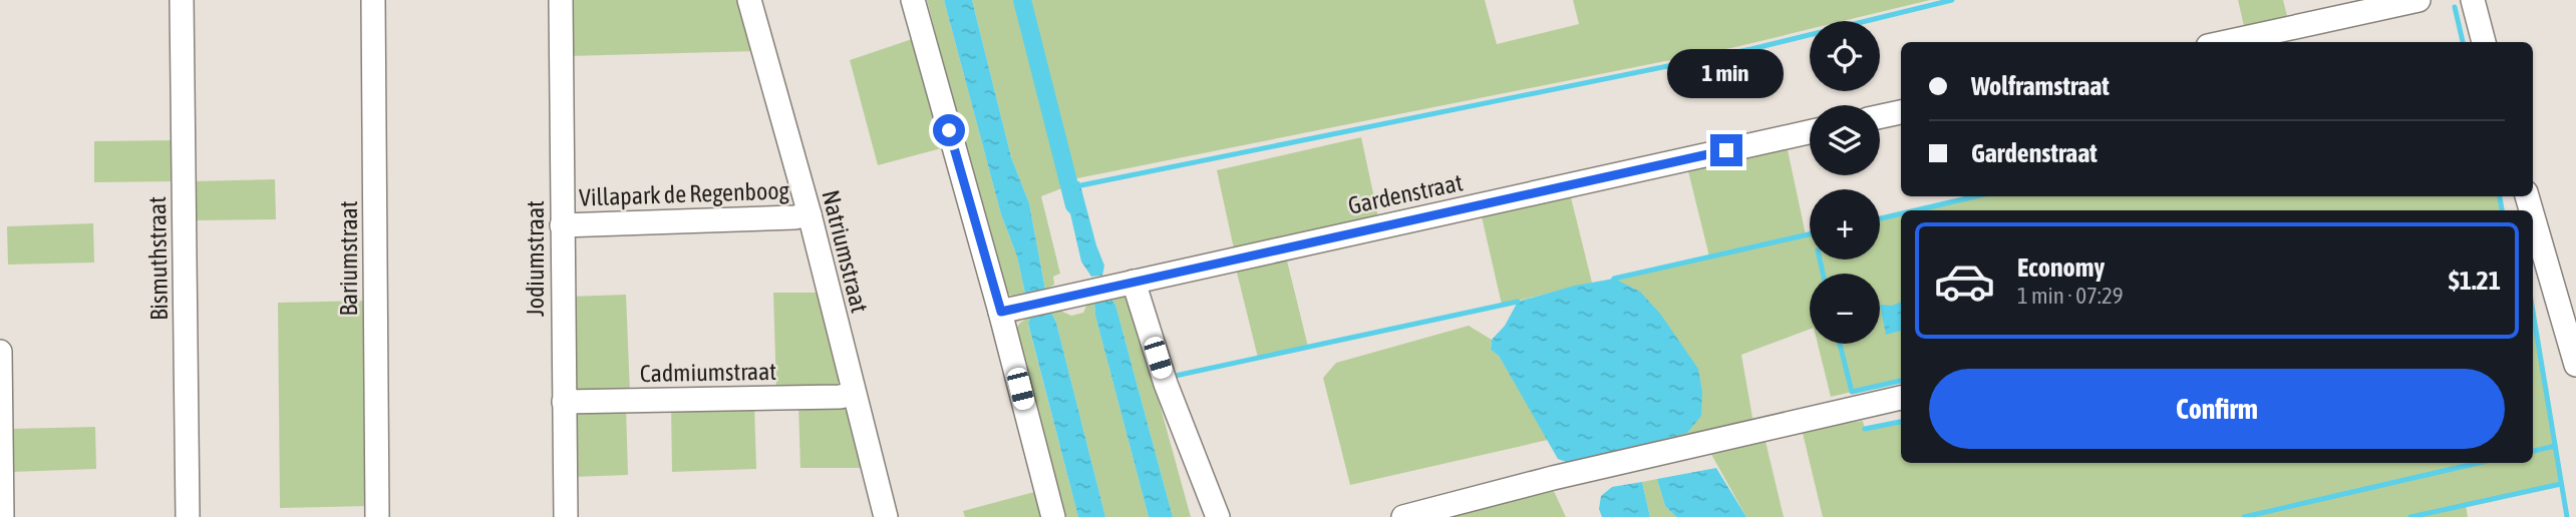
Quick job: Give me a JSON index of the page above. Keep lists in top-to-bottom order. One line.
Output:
{"streets":{"street":["Villapark de Regenboog","Gardenstraat","Natriumstraat","Bismuthstraat","Bariumstraat","Jodiumstraat","Cadmiumstraat"]},"crossings":[["Villapark de Regenboog","Natriumstraat"],["Villapark de Regenboog","Jodiumstraat"],["Natriumstraat","Cadmiumstraat"],["Jodiumstraat","Cadmiumstraat"]],"page":{"map_buttons":["+","−"],"banner":["Wolframstraat","Gardenstraat"],"bubble":"1 min","list":[{"name":"Economy","note":"1 min · 07:29","value":"$1.21"}],"buttons":"Confirm"}}
